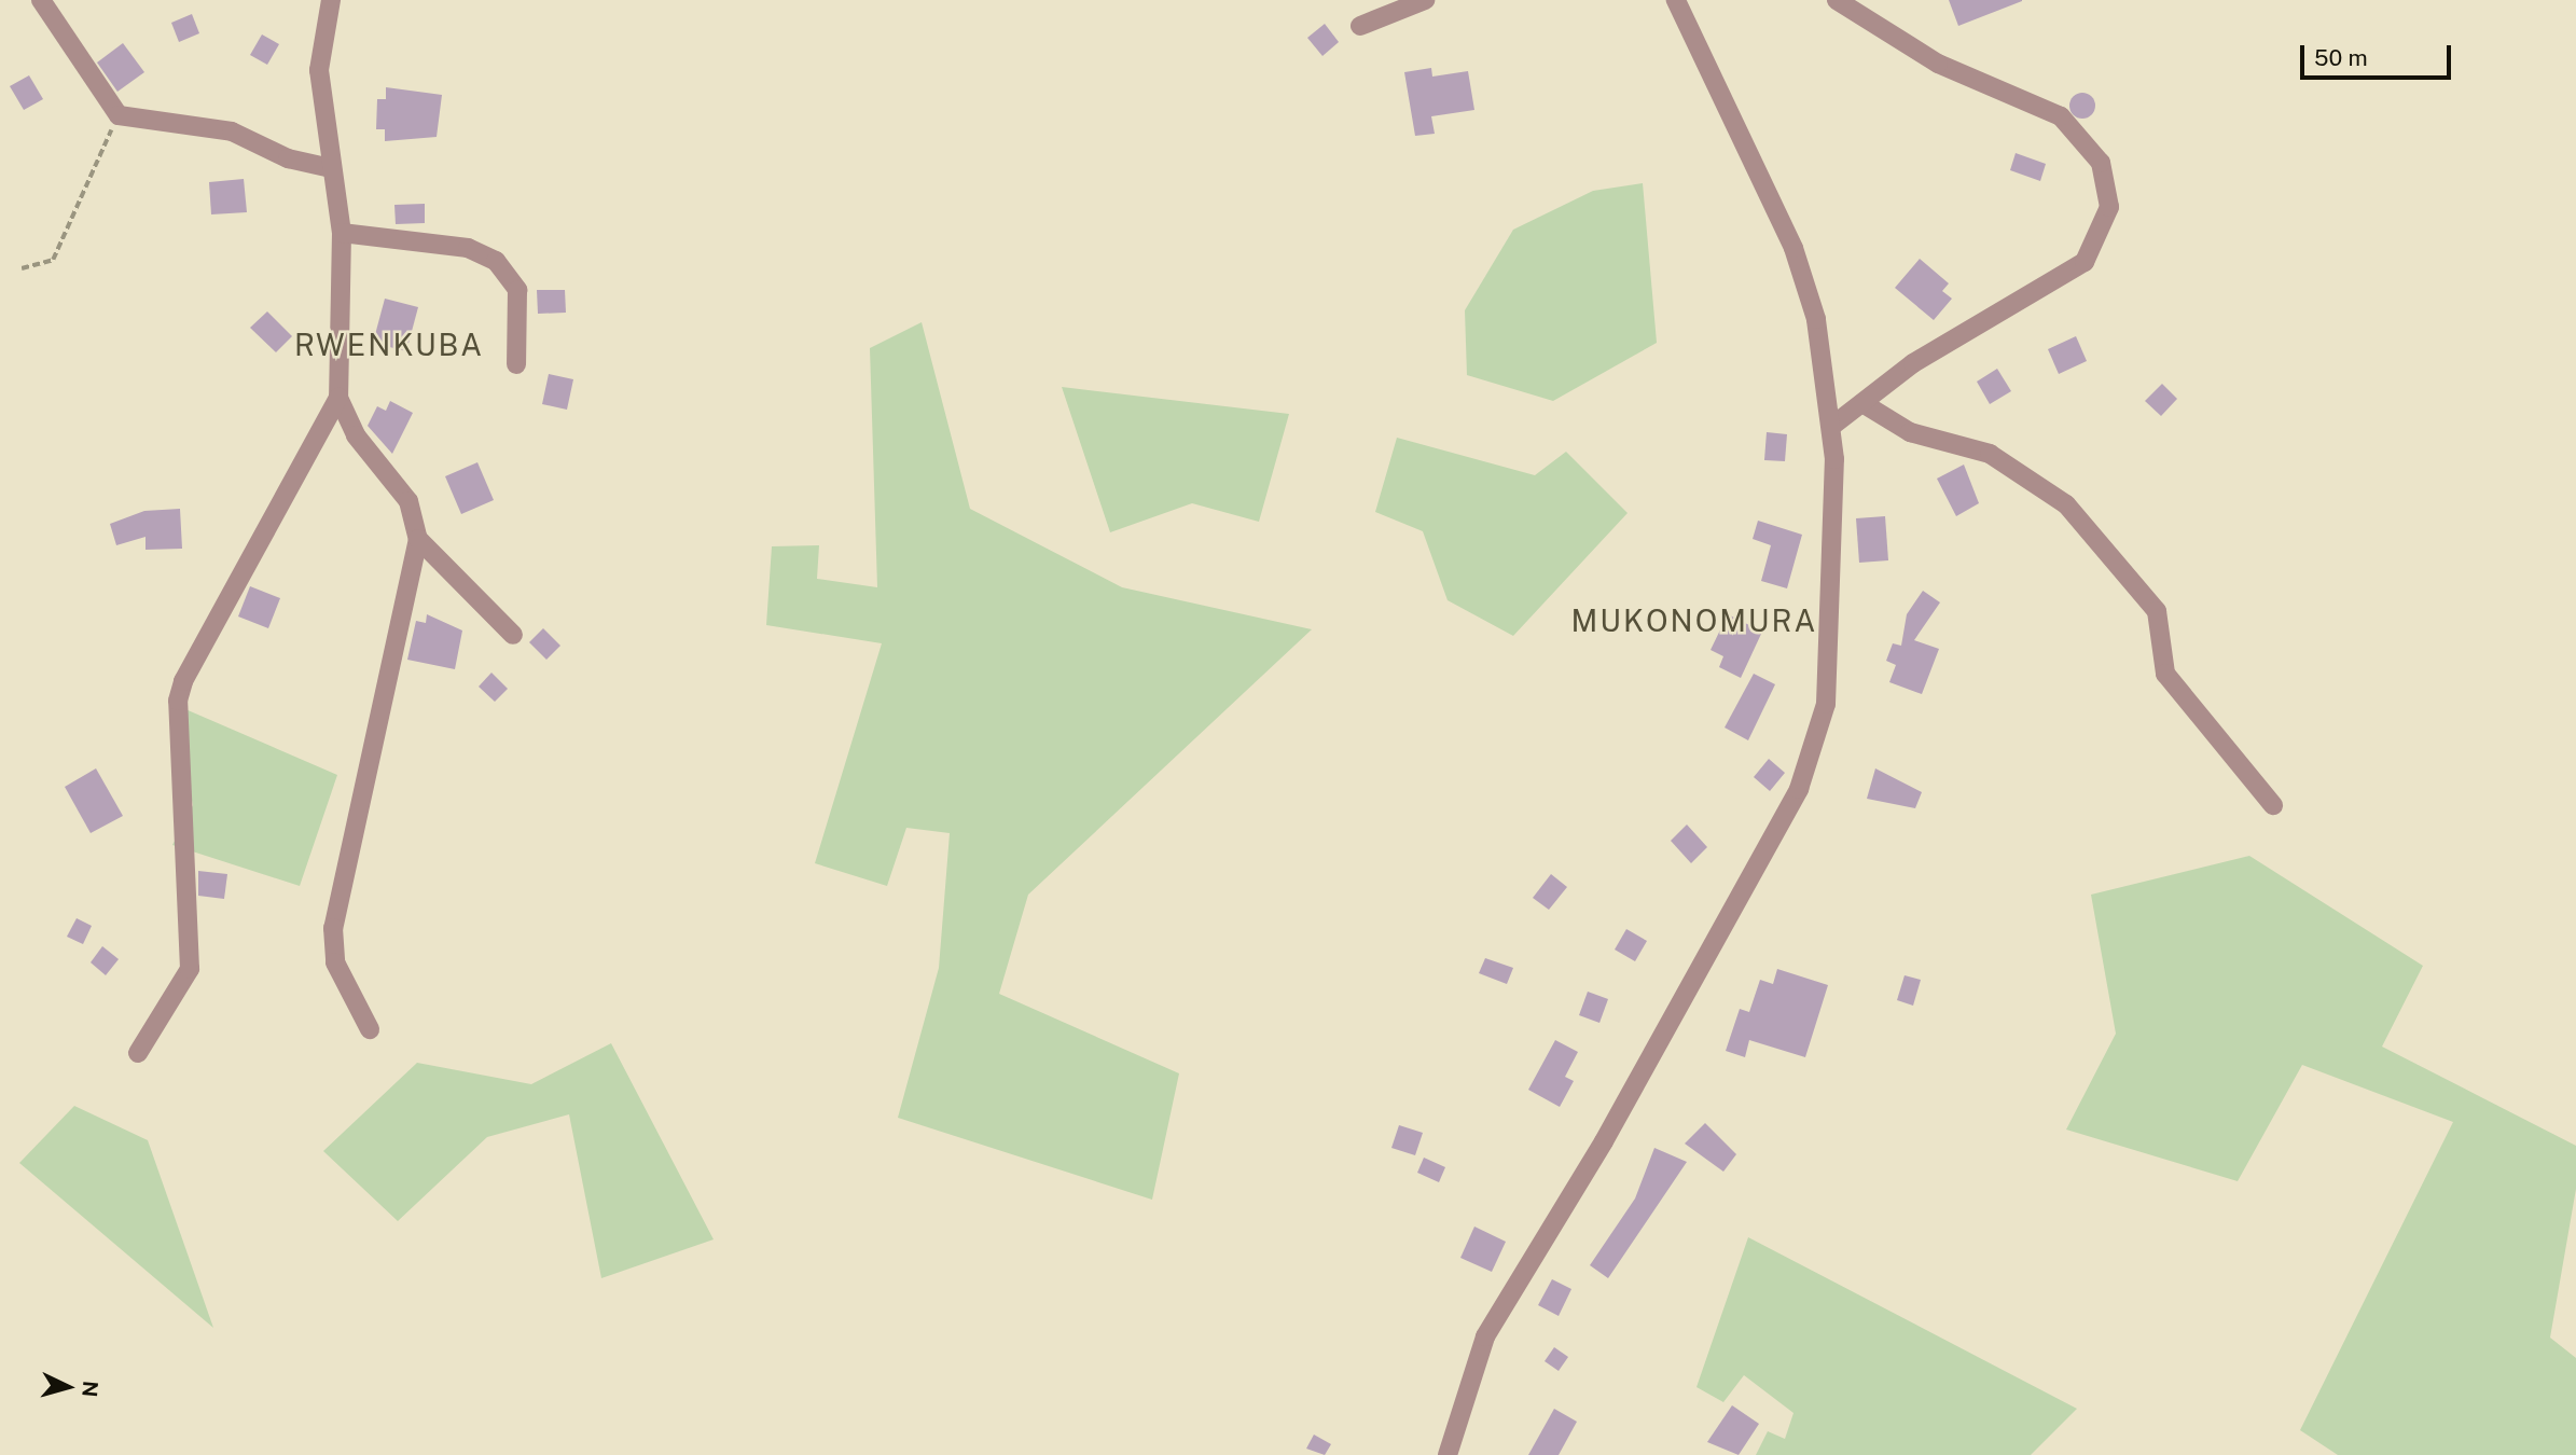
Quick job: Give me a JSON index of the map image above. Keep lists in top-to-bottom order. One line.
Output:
{"districts":["RWENKUBA","MUKONOMURA"],"scale_bar":"50 m","north":"right"}
